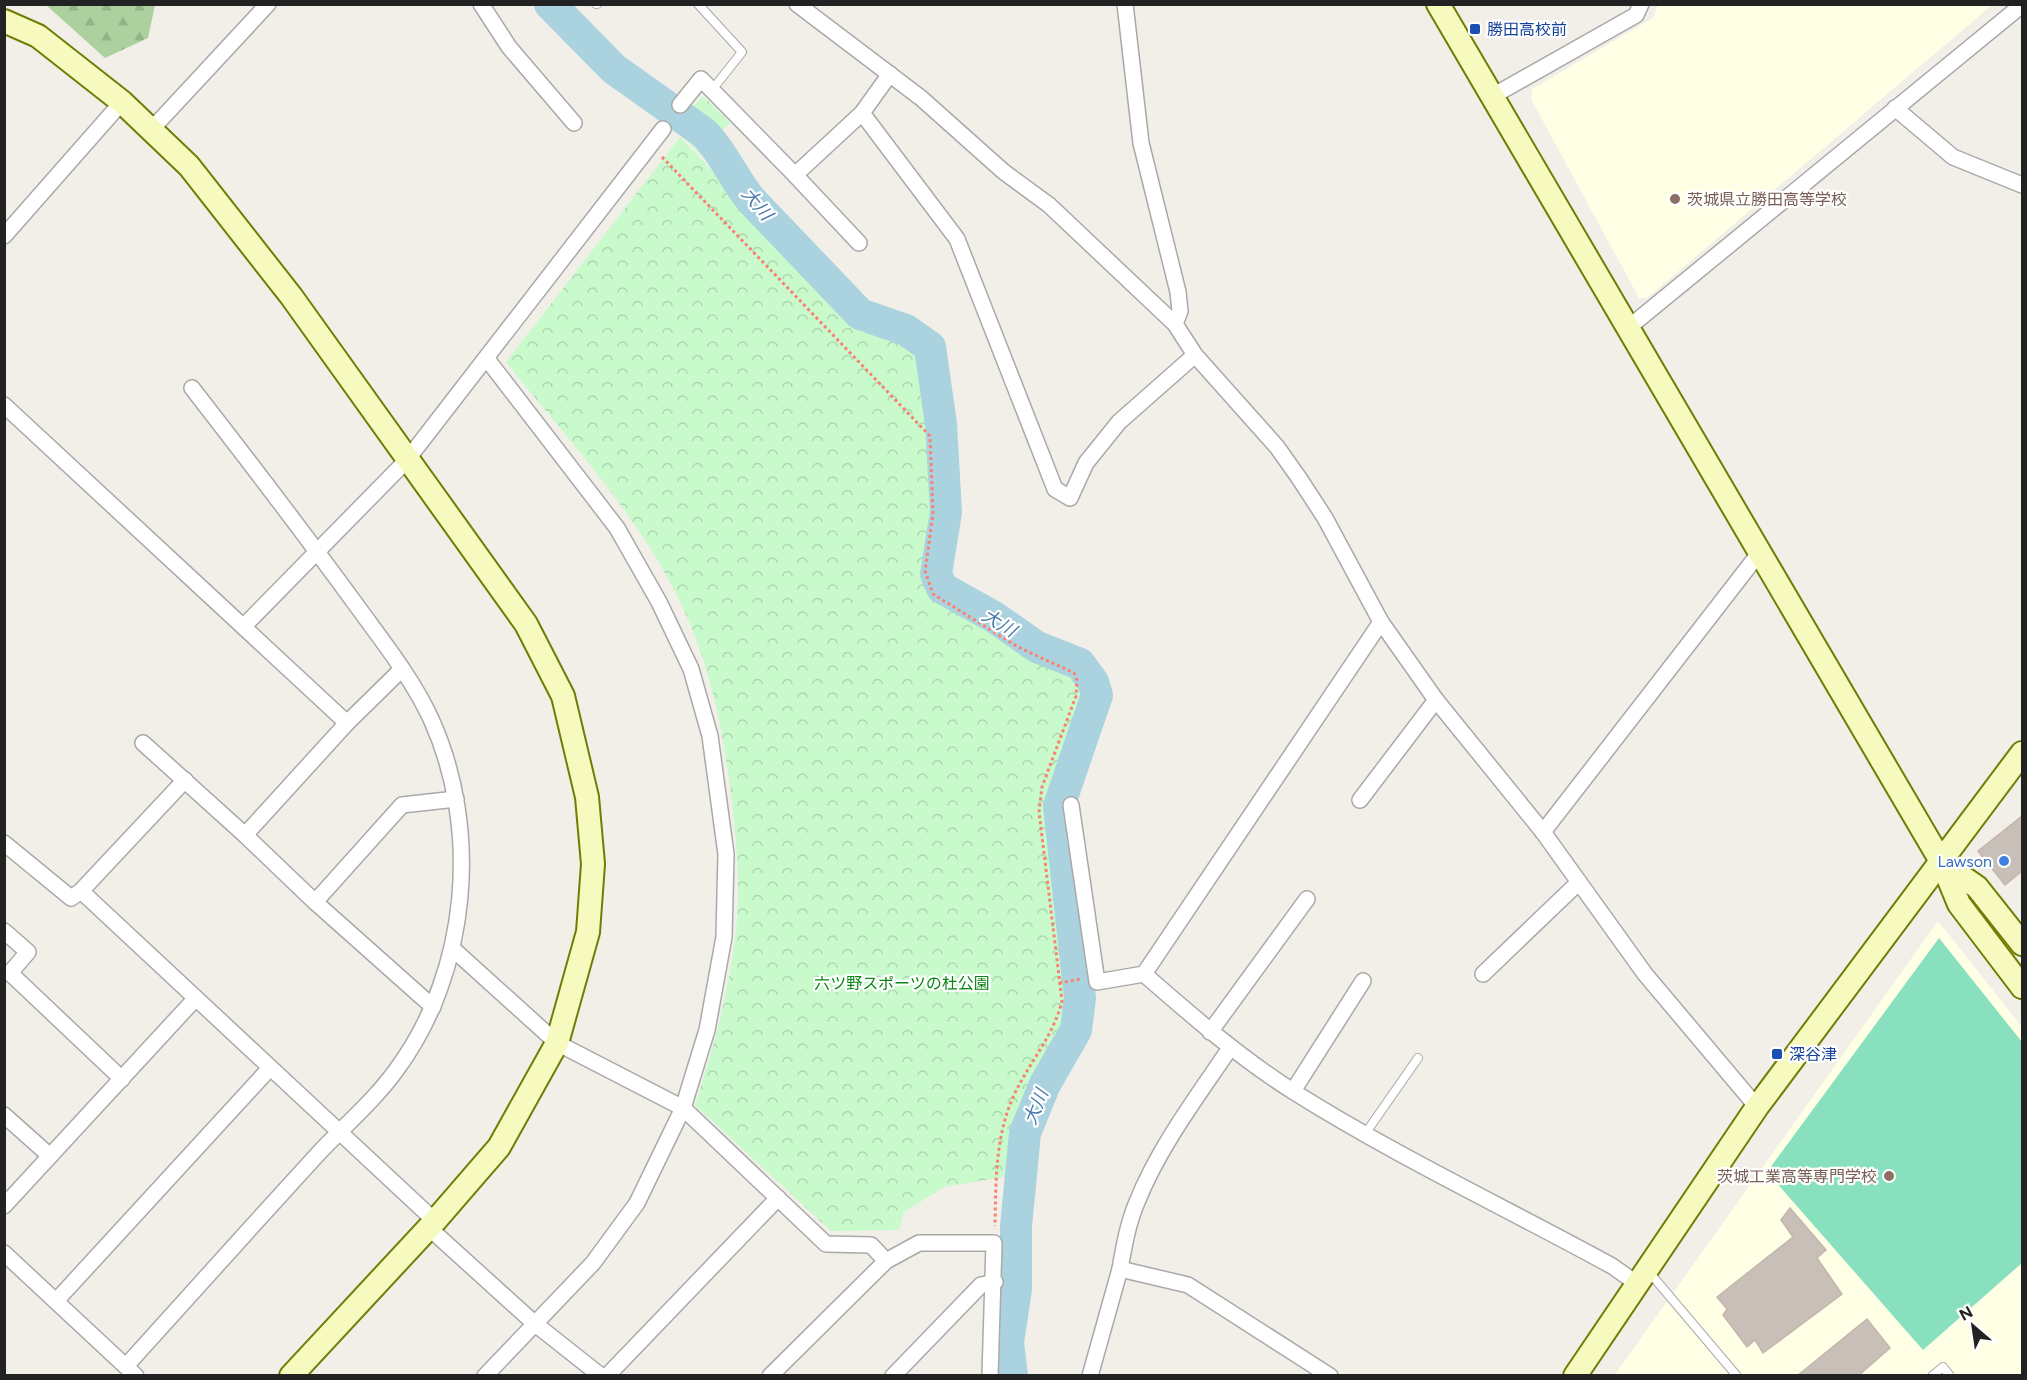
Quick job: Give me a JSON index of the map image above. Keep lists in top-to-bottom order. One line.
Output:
{"water":["大川"],"parks":["六ツ野スポーツの杜公園"],"places":{"transit":["勝田高校前","深谷津"],"other":["茨城県立勝田高等学校","Lawson","茨城工業高等専門学校"]},"north":"top left"}
